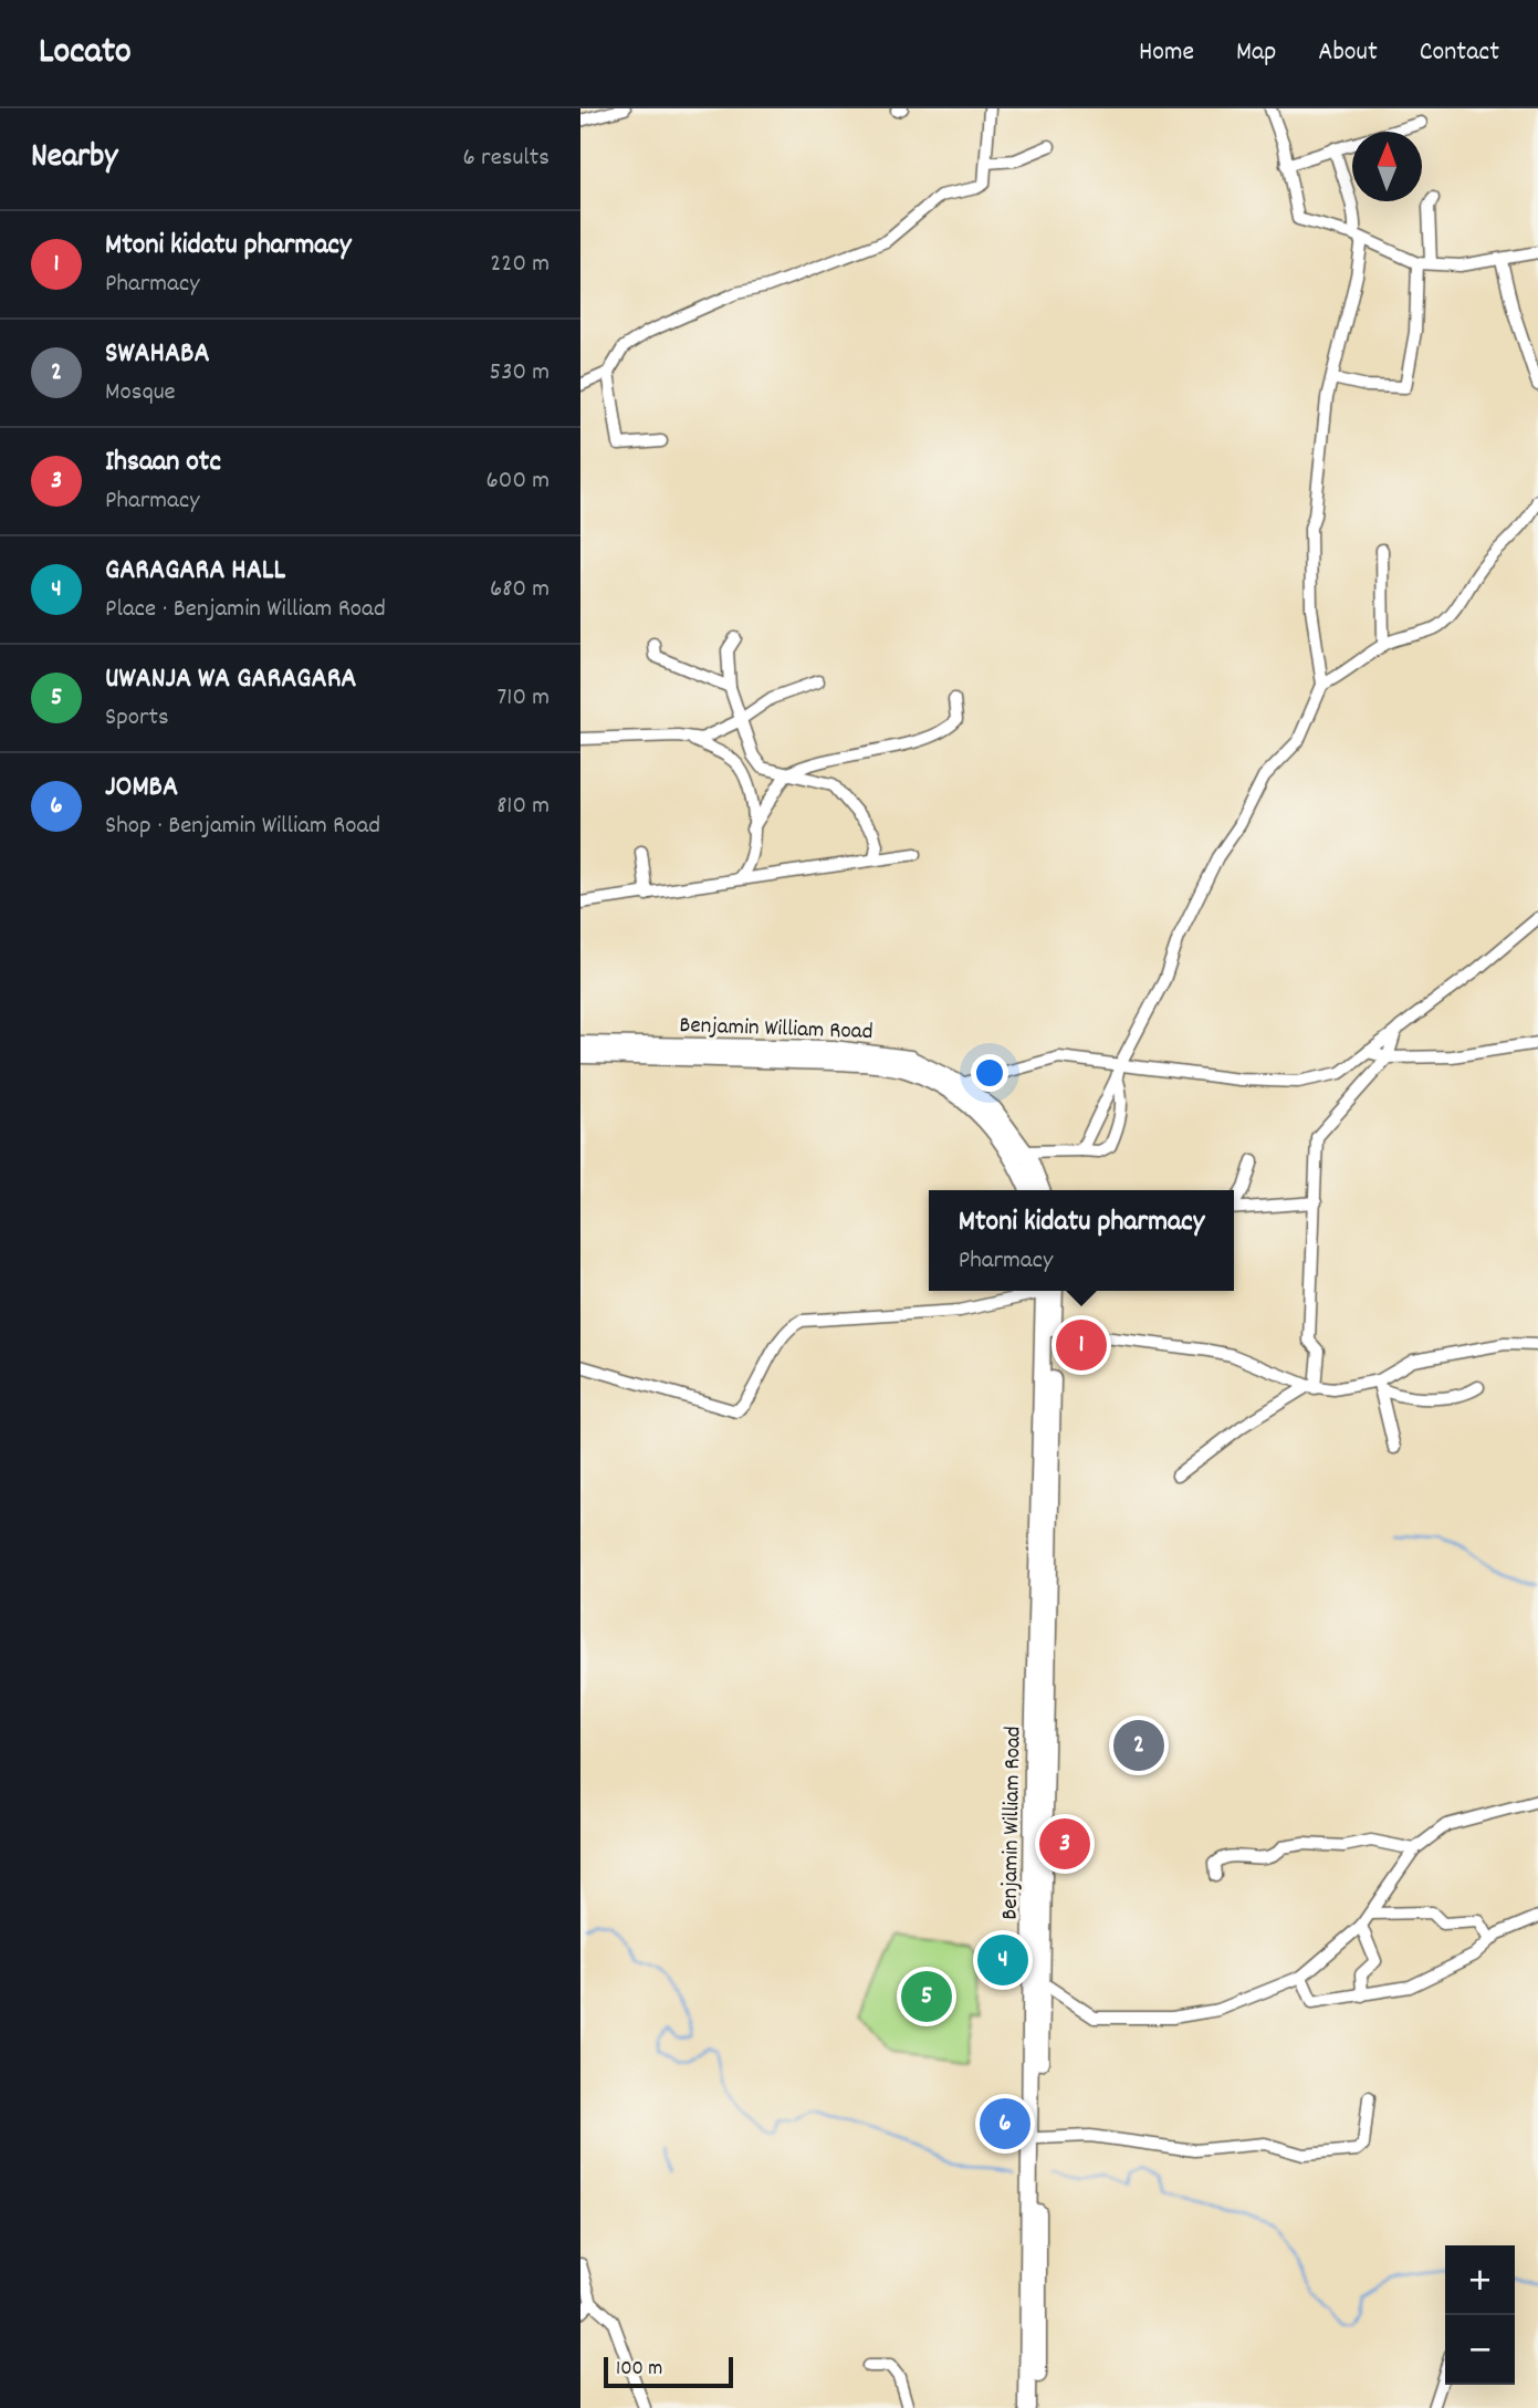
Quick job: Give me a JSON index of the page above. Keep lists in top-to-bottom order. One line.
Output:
{"streets":{"main road":["Benjamin William Road"]},"scale_bar":"100 m","north":"top","page":{"header":"Locato","nav":["Home","Map","About","Contact"],"heading":["Nearby","6 results"],"list":[{"mark":"1","name":"Mtoni kidatu pharmacy","note":"Pharmacy","value":"220 m"},{"mark":"2","name":"SWAHABA","note":"Mosque","value":"530 m"},{"mark":"3","name":"Ihsaan otc","note":"Pharmacy","value":"600 m"},{"mark":"4","name":"GARAGARA HALL","note":"Place · Benjamin William Road","value":"680 m"},{"mark":"5","name":"UWANJA WA GARAGARA","note":"Sports","value":"710 m"},{"mark":"6","name":"JOMBA","note":"Shop · Benjamin William Road","value":"810 m"}],"popup":["Mtoni kidatu pharmacy","Pharmacy"],"pins":["1","2","3","4","5","6"],"map_buttons":["+","−"],"scale":"100 m"}}
